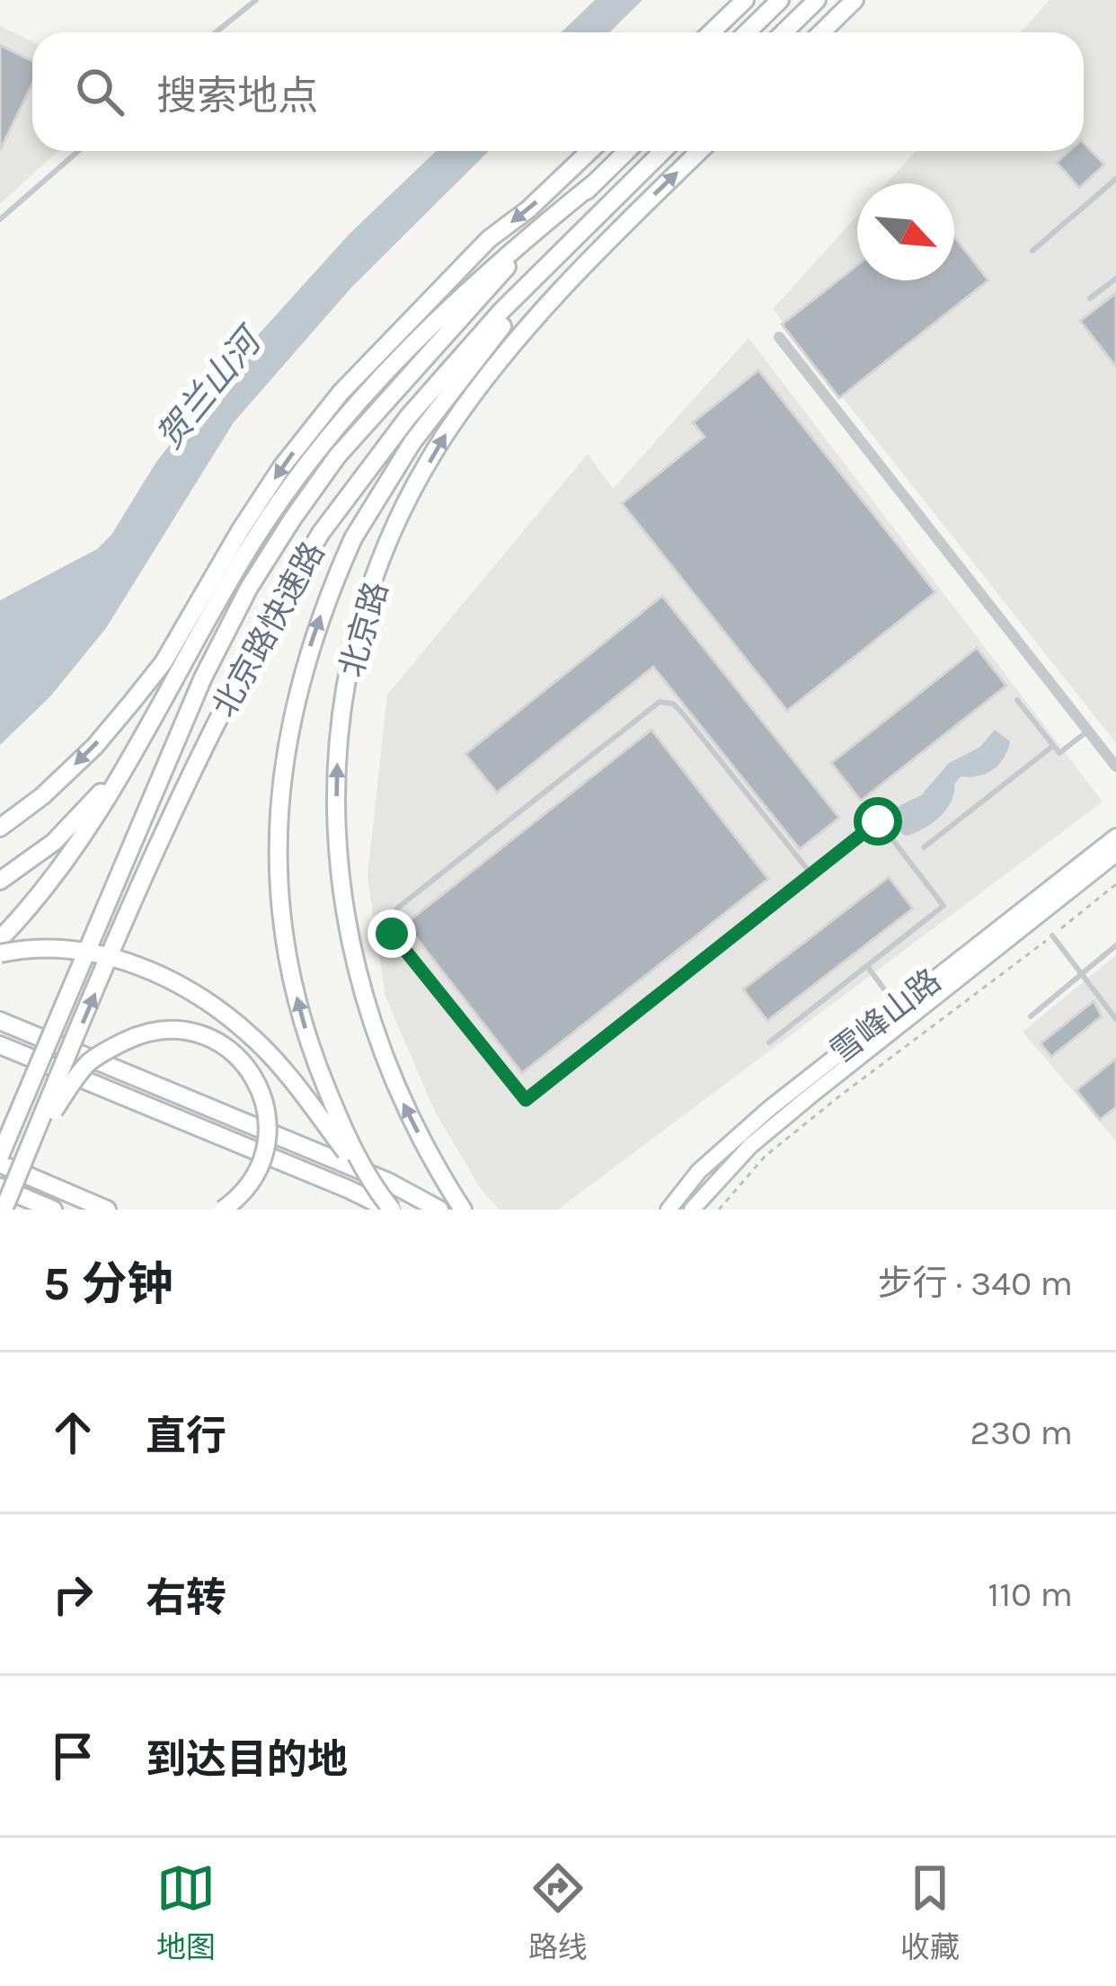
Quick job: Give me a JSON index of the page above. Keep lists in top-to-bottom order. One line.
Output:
{"streets":{"main road":["北京路快速路","北京路","雪峰山路"]},"water":["贺兰山河"],"north":"bottom right","page":{"search":"搜索地点","heading":["5 分钟","步行 · 340 m"],"list":[["直行","230 m"],["右转","110 m"],"到达目的地"],"nav":["地图","路线","收藏"]}}
